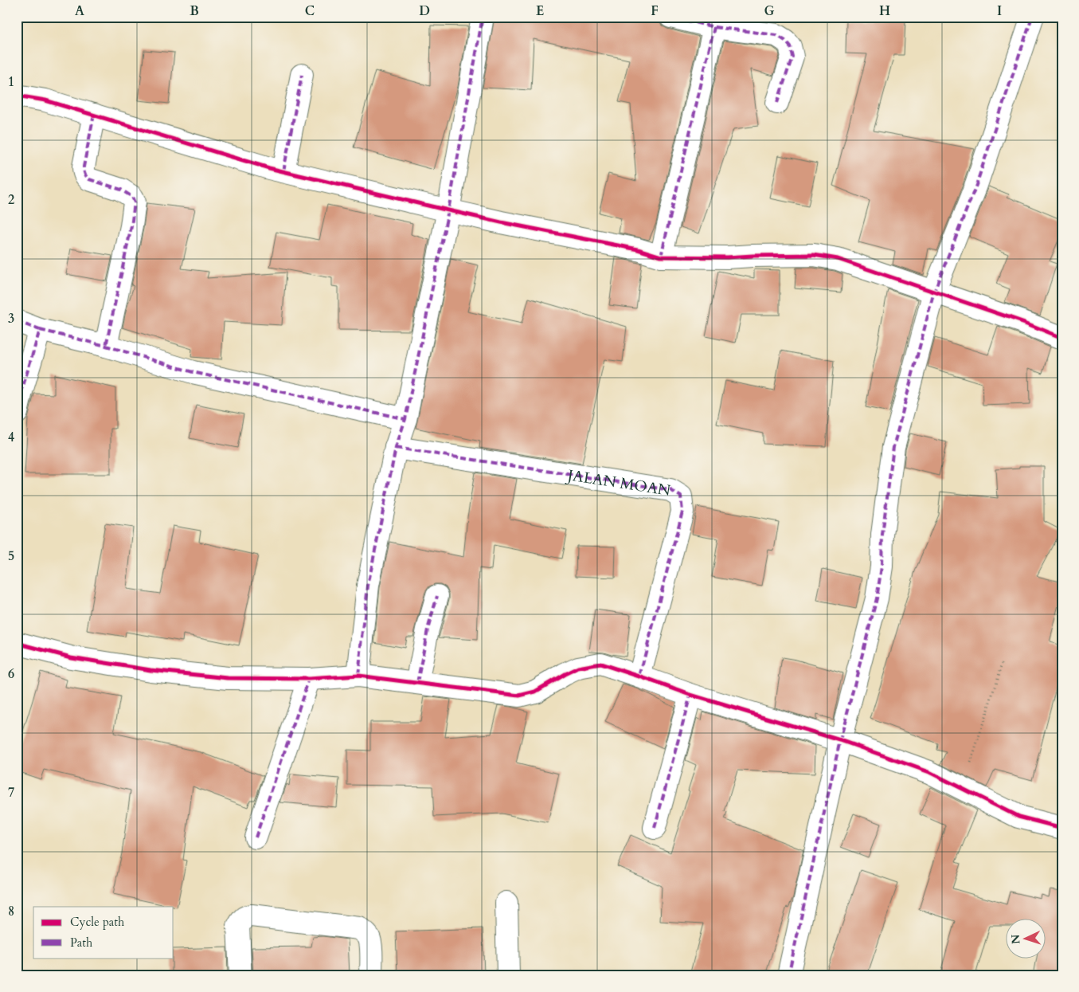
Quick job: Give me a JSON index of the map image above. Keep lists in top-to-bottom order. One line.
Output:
{"streets":{"street":["JALAN MOAN"]},"legend":["Cycle path","Path"],"north":"left","grid":{"columns":["A","B","C","D","E","F","G","H","I"],"rows":["1","2","3","4","5","6","7","8"]}}
